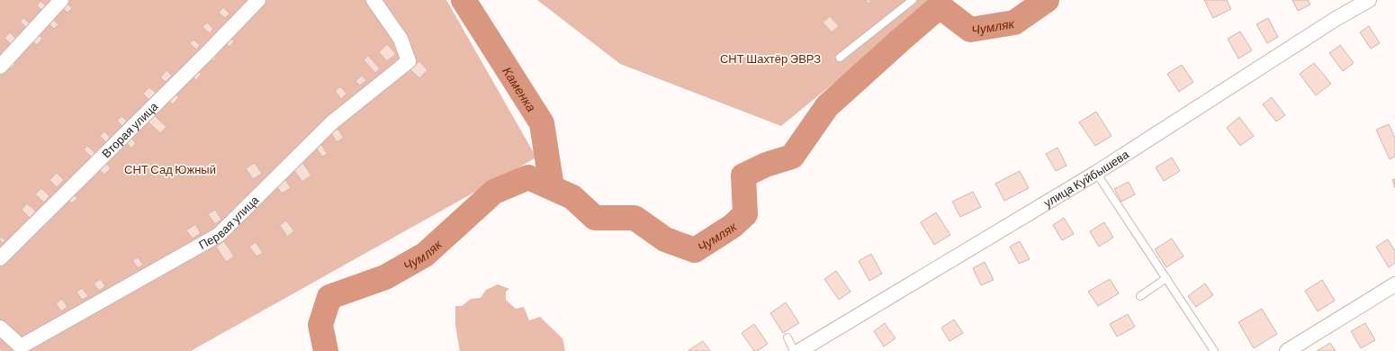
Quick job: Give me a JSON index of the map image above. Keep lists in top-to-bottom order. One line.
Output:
{"streets":{"street":["Вторая улица","улица Куйбышева","Первая улица"]},"water":["Чумляк","Каменка"],"parks":["СНТ Шахтёр ЭВРЗ","СНТ Сад Южный"]}
